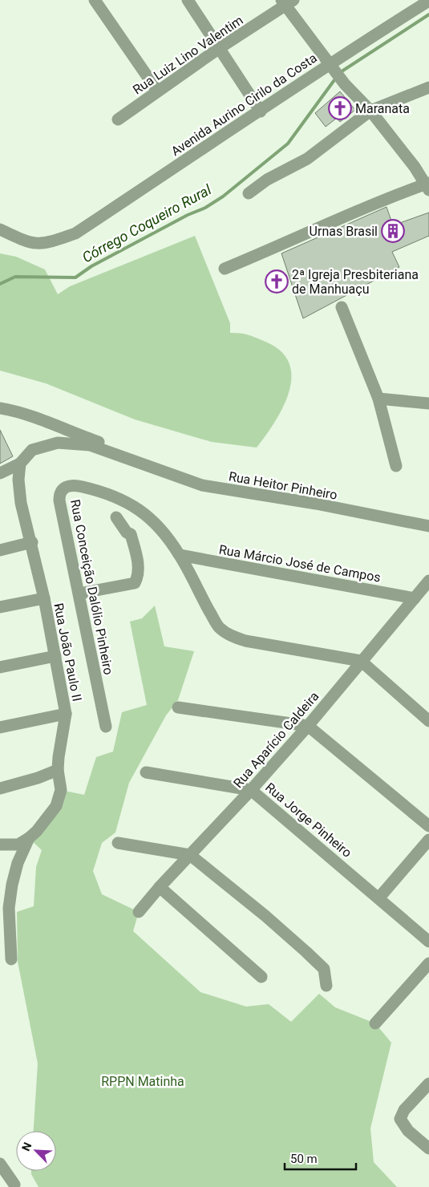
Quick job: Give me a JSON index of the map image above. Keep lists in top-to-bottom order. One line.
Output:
{"streets":{"street":["Rua Luiz Lino Valentim","Avenida Aurino Cirilo da Costa","Rua Heitor Pinheiro","Rua Márcio José de Campos","Rua Conceição Dalólio Pinheiro","Rua João Paulo II","Rua Aparício Caldeira","Rua Jorge Pinheiro"]},"crossings":[["Rua Márcio José de Campos","Rua Conceição Dalólio Pinheiro"],["Rua Márcio José de Campos","Rua Aparício Caldeira"],["Rua Conceição Dalólio Pinheiro","Rua Aparício Caldeira"],["Rua Aparício Caldeira","Rua Jorge Pinheiro"]],"water":["Córrego Coqueiro Rural"],"parks":["RPPN Matinha"],"places":{"church":["Maranata","2ª Igreja Presbiteriana de Manhuaçu"],"building":["Urnas Brasil"]},"scale_bar":"50 m","north":"top left"}
